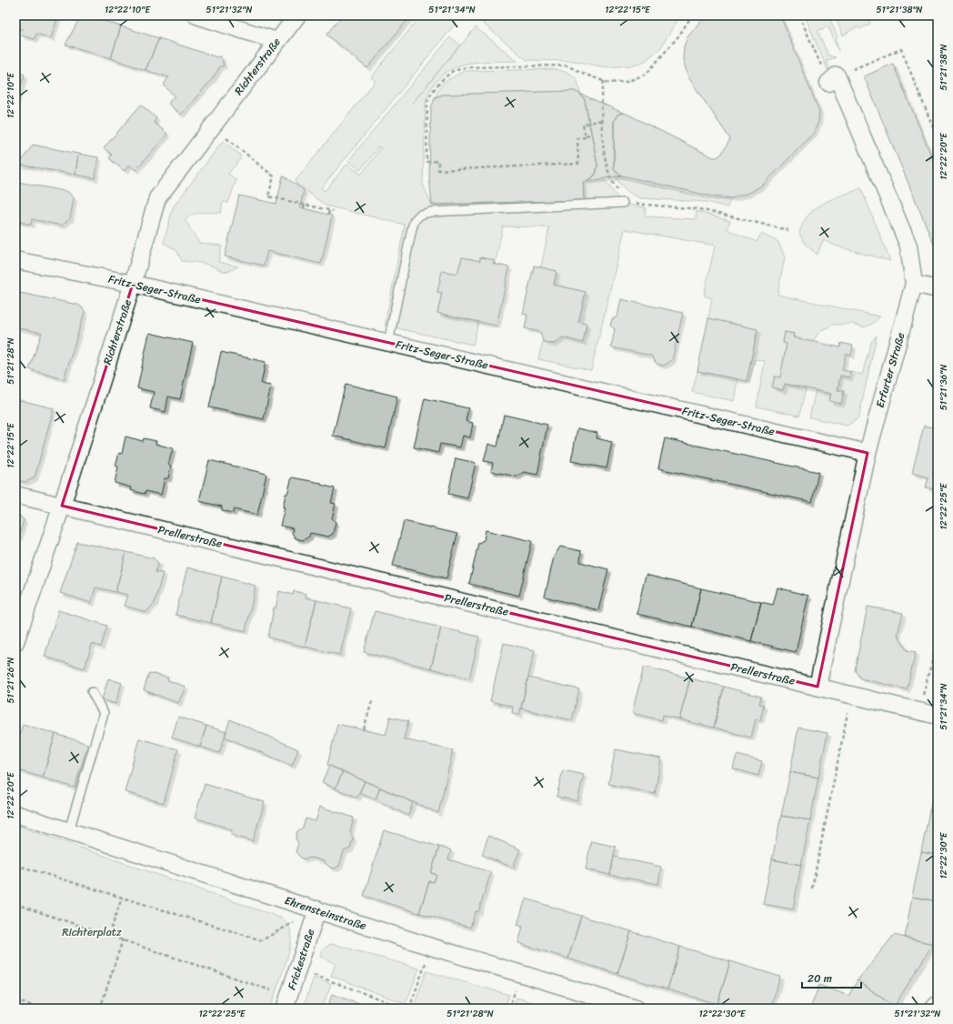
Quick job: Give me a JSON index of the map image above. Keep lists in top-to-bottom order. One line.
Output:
{"streets":{"street":["Richterstraße","Fritz-Seger-Straße","Erfurter Straße","Prellerstraße","Ehrensteinstraße","Frickestraße"]},"crossings":[["Richterstraße","Fritz-Seger-Straße"],["Richterstraße","Prellerstraße"],["Fritz-Seger-Straße","Erfurter Straße"],["Erfurter Straße","Prellerstraße"],["Ehrensteinstraße","Frickestraße"]],"parks":["Richterplatz"],"scale_bar":"20 m","coordinates":["12°22'10\"E","51°21'32\"N","51°21'34\"N","12°22'15\"E","51°21'38\"N","12°22'20\"E","51°21'28\"N","51°21'36\"N","12°22'25\"E","51°21'26\"N","12°22'30\"E"]}
